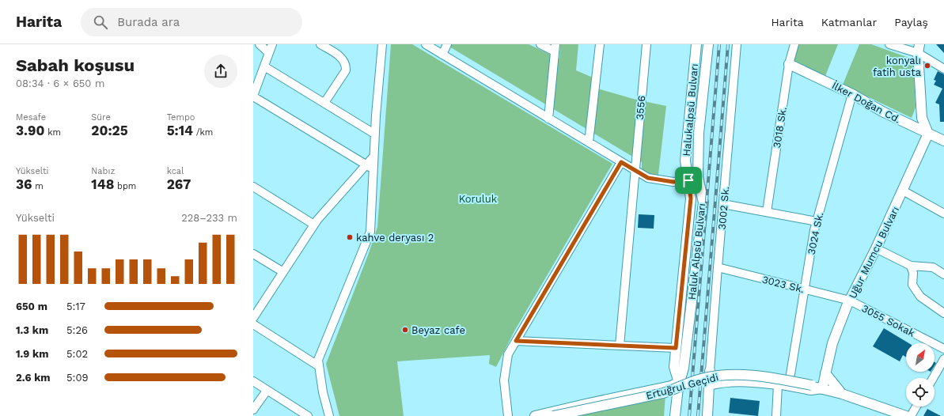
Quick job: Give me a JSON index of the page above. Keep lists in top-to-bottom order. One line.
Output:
{"streets":{"main road":["İlker Doğan Cd.","Halukalpsü Bulvarı","Haluk Alpsü Bulvarı","Uğur Mumcu Bulvarı","Ertuğrul Geçidi"],"street":["3556","3018 Sk.","3002 Sk.","3024 Sk.","3023 Sk.","3055 Sokak"]},"crossings":[["İlker Doğan Cd.","3018 Sk."],["İlker Doğan Cd.","3024 Sk."],["İlker Doğan Cd.","Uğur Mumcu Bulvarı"],["Halukalpsü Bulvarı","Haluk Alpsü Bulvarı"],["3002 Sk.","3023 Sk."],["3024 Sk.","3023 Sk."],["Uğur Mumcu Bulvarı","3023 Sk."],["Uğur Mumcu Bulvarı","3055 Sokak"],["Uğur Mumcu Bulvarı","Ertuğrul Geçidi"],["3023 Sk.","3055 Sokak"]],"parks":["Koruluk"],"places":["konyalı fatih usta","kahve deryası 2","Beyaz cafe"],"north":"top right","page":{"header":"Harita","search":"Burada ara","nav":["Harita","Katmanlar","Paylaş"],"heading":["Sabah koşusu","08:34 · 6 × 650 m"],"stats":[["Mesafe","3.90 km"],["Süre","20:25"],["Tempo","5:14 /km"],["Yükselti","36 m"],["Nabız","148 bpm"],["kcal","267"]],"chart":["Yükselti","228–233 m"],"list":[{"name":"650 m","note":"5:17"},{"name":"1.3 km","note":"5:26"},{"name":"1.9 km","note":"5:02"},{"name":"2.6 km","note":"5:09"}]}}
